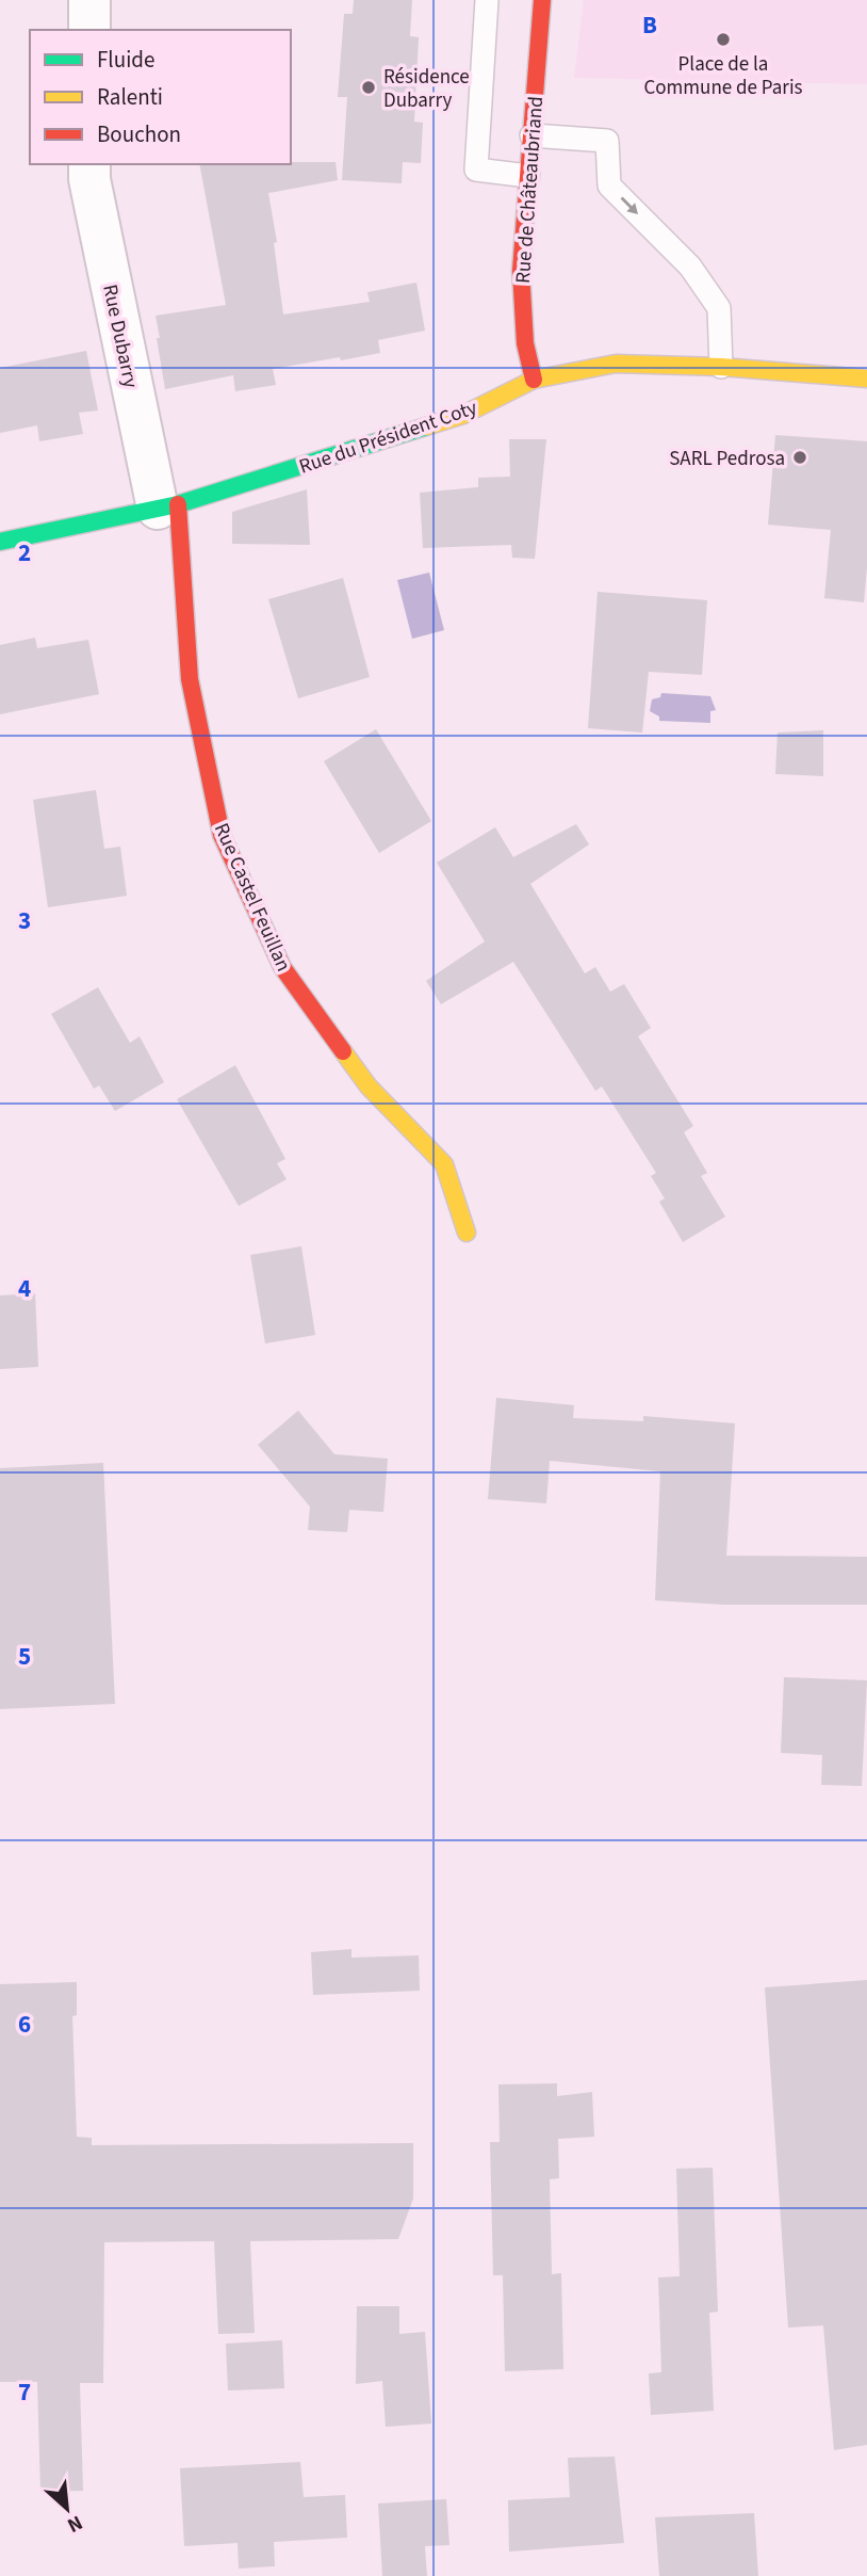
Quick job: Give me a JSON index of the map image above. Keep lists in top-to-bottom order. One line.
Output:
{"streets":{"street":["Rue de Châteaubriand","Rue Dubarry","Rue du Président Coty","Rue Castel Feuillan"]},"crossings":[["Rue de Châteaubriand","Rue du Président Coty"],["Rue Dubarry","Rue du Président Coty"],["Rue Dubarry","Rue Castel Feuillan"],["Rue du Président Coty","Rue Castel Feuillan"]],"places":["Place de la Commune de Paris","Résidence Dubarry","SARL Pedrosa"],"legend":["Fluide","Ralenti","Bouchon"],"north":"bottom right","grid":{"columns":["B"],"rows":["2","3","4","5","6","7"]}}
